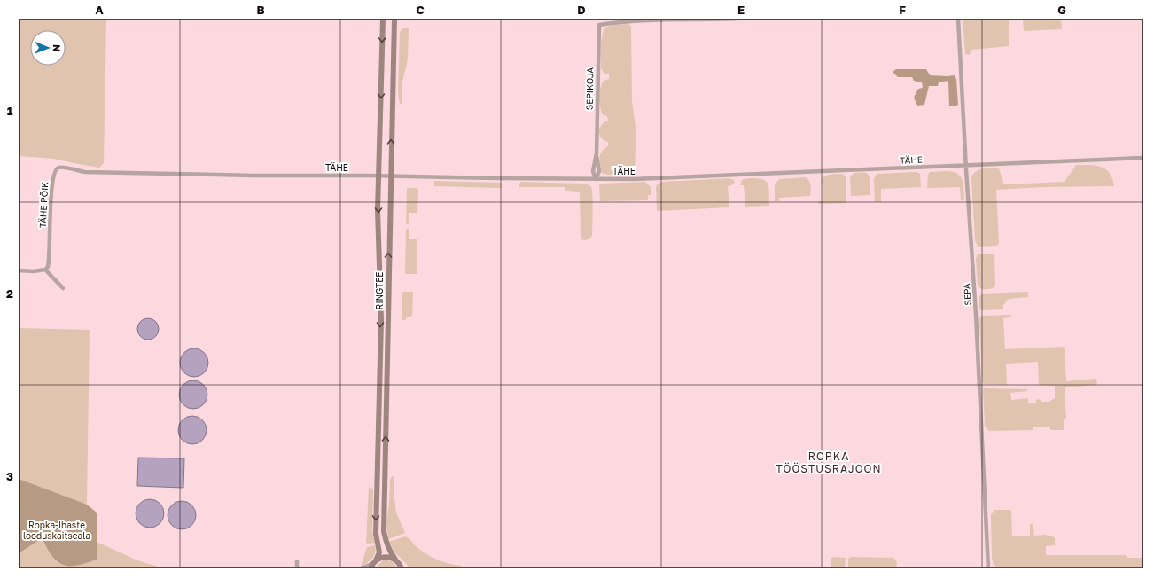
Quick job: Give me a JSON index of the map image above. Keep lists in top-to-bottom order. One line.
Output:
{"streets":{"main road":["RINGTEE"],"street":["SEPIKOJA","TÄHE","TÄHE PÕIK","SEPA"]},"crossings":[["SEPIKOJA","TÄHE"],["TÄHE","TÄHE PÕIK"],["TÄHE","RINGTEE"],["TÄHE","SEPA"]],"districts":["ROPKA TÖÖSTUSRAJOON"],"parks":["Ropka-Ihaste looduskaitseala"],"north":"right","grid":{"columns":["A","B","C","D","E","F","G"],"rows":["1","2","3"]}}
